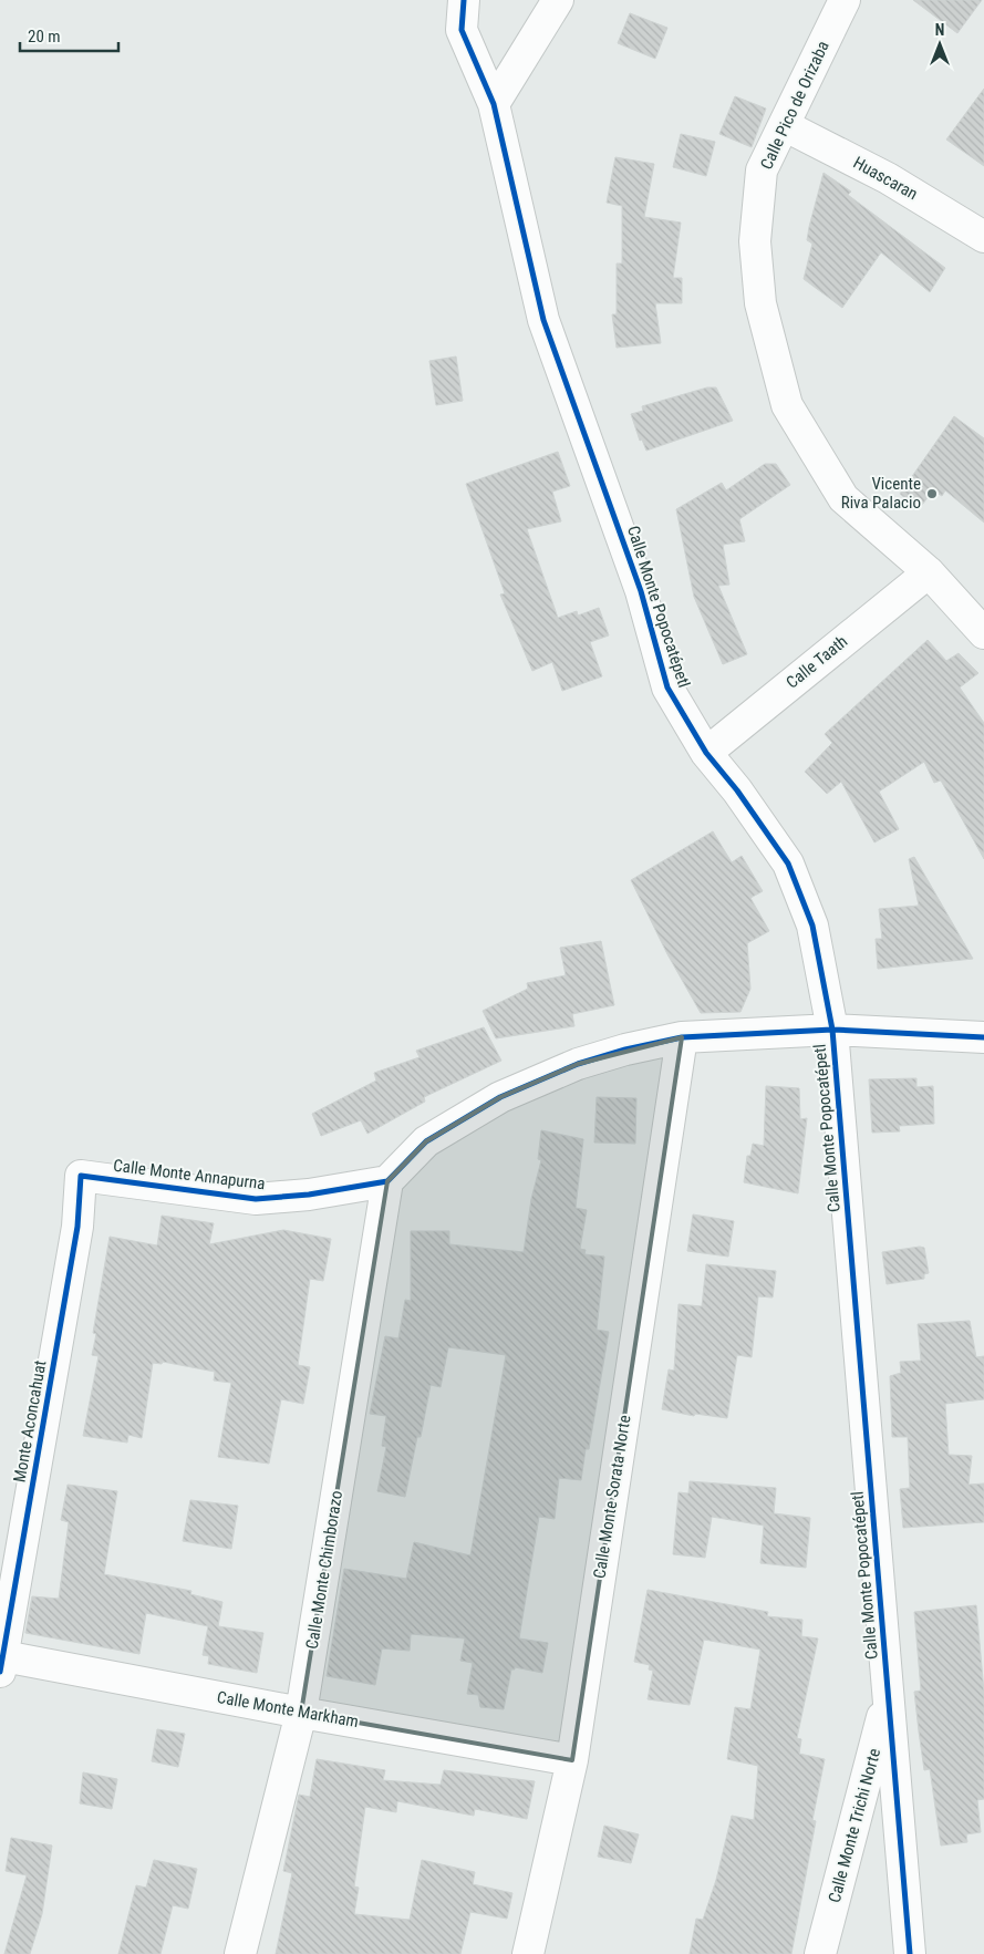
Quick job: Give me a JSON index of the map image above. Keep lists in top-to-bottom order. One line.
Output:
{"streets":{"street":["Calle Pico de Orizaba","Huascaran","Calle Monte Popocatépetl","Calle Taath","Calle Monte Annapurna","Monte Aconcahuat","Calle Monte Sorata Norte","Calle Monte Chimborazo","Calle Monte Markham","Calle Monte Trichi Norte"]},"crossings":[["Calle Pico de Orizaba","Huascaran"],["Calle Pico de Orizaba","Calle Taath"],["Calle Monte Popocatépetl","Calle Taath"],["Calle Monte Popocatépetl","Calle Monte Trichi Norte"],["Calle Monte Annapurna","Monte Aconcahuat"],["Calle Monte Annapurna","Calle Monte Chimborazo"],["Monte Aconcahuat","Calle Monte Markham"],["Calle Monte Sorata Norte","Calle Monte Markham"],["Calle Monte Chimborazo","Calle Monte Markham"]],"places":["Vicente Riva Palacio"],"scale_bar":"20 m","north":"top"}
